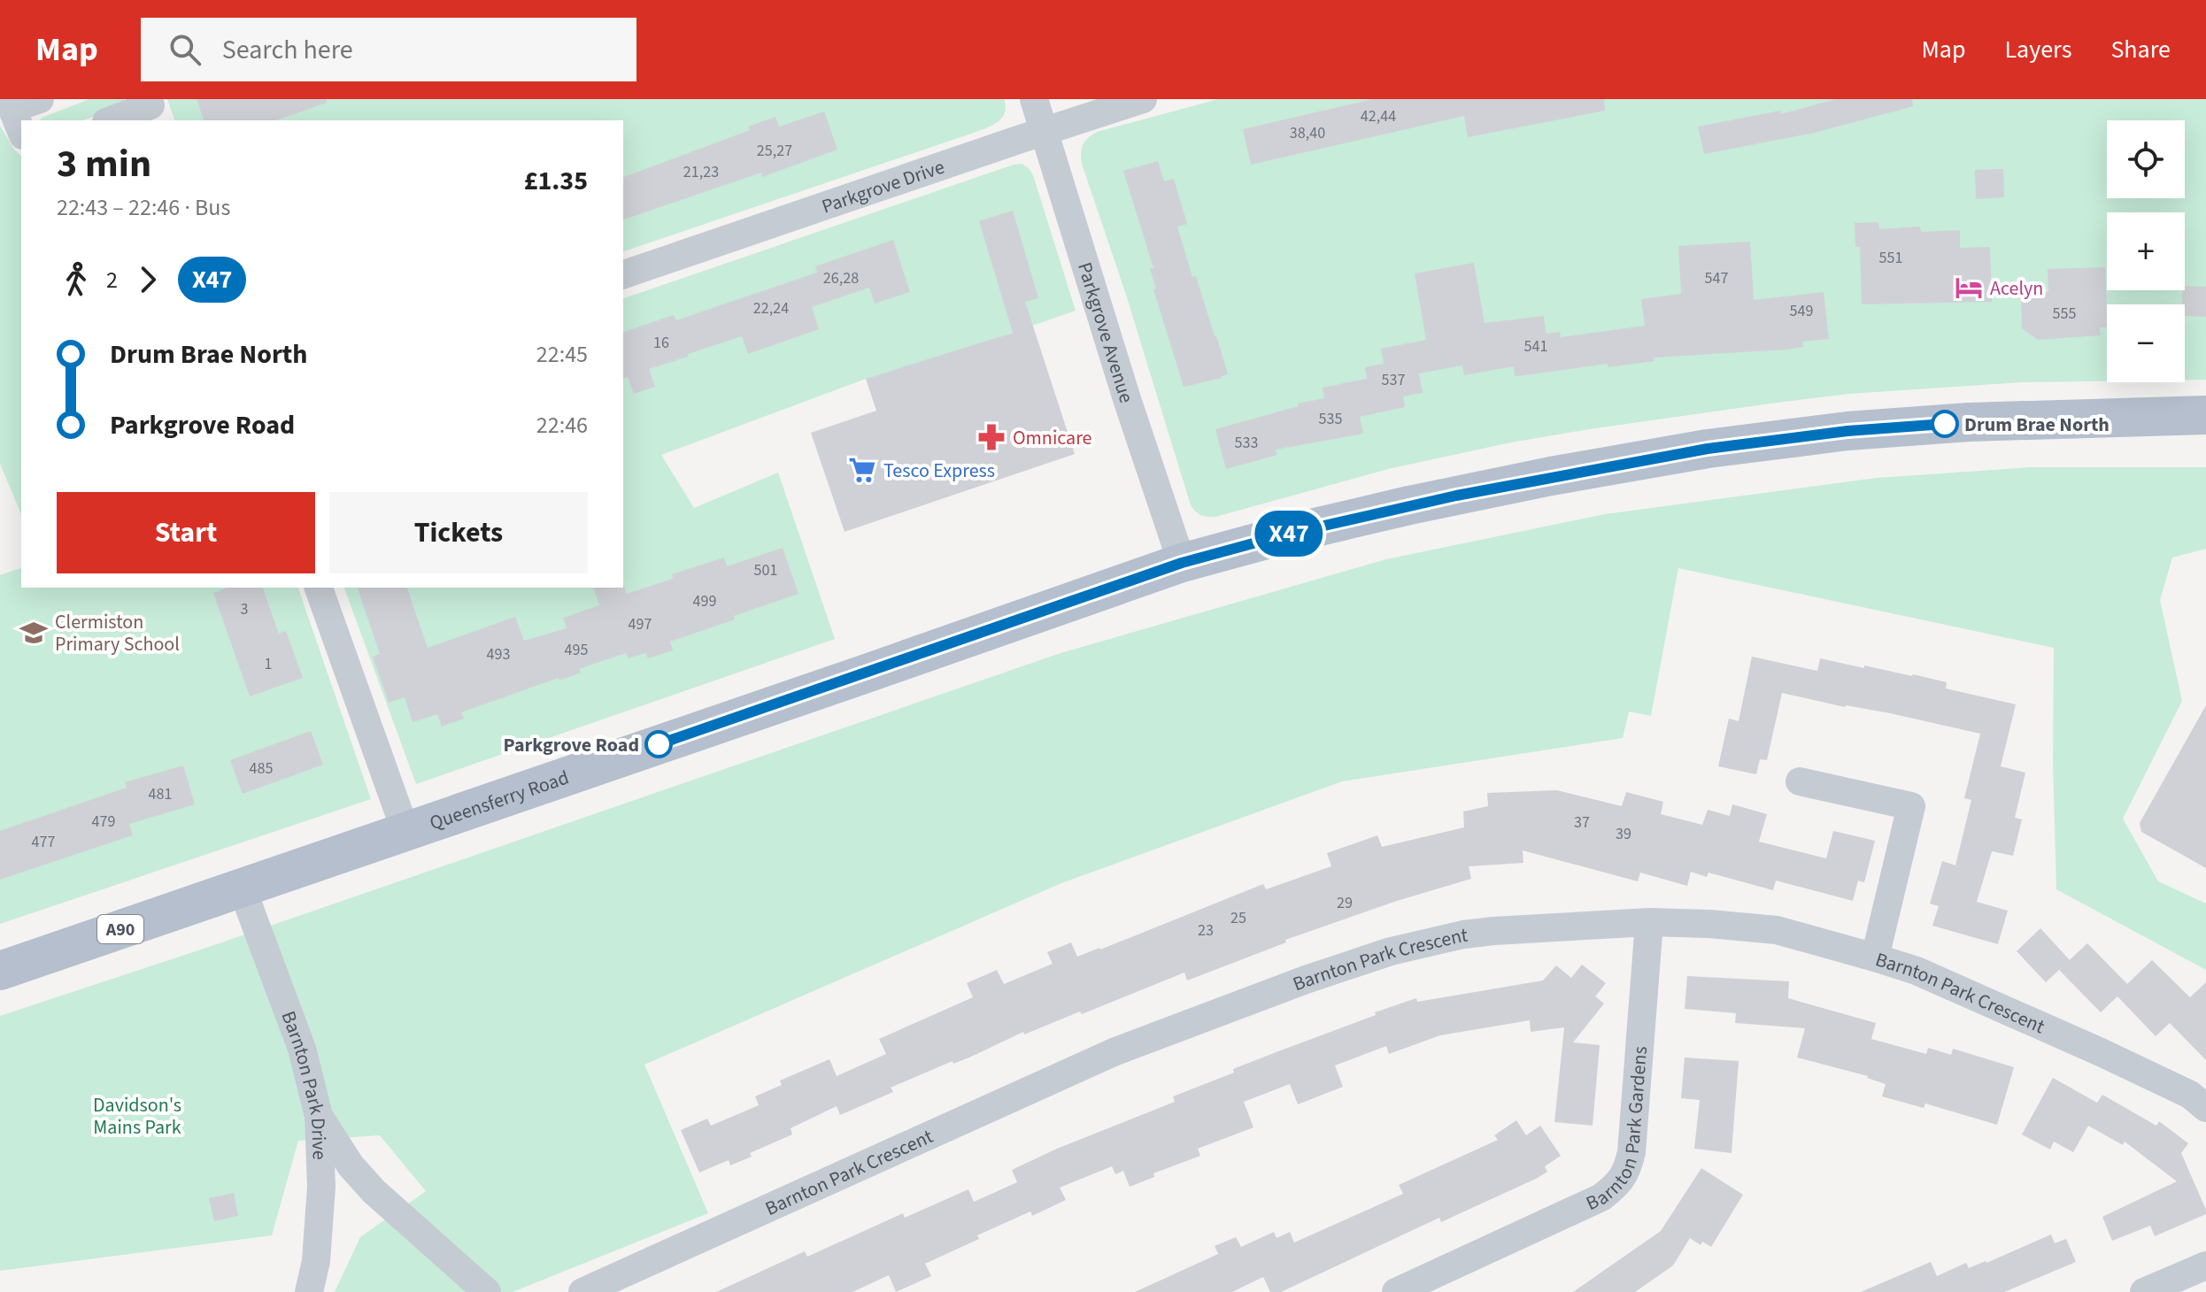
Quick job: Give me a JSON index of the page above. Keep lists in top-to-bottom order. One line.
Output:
{"streets":{"main road":["Queensferry Road","A90"],"street":["Parkgrove Drive","Parkgrove Avenue","Barnton Park Crescent","Barnton Park Drive","Barnton Park Gardens"]},"crossings":[["Parkgrove Drive","Parkgrove Avenue"],["Parkgrove Avenue","Queensferry Road"],["Queensferry Road","Barnton Park Drive"],["Barnton Park Crescent","Barnton Park Gardens"]],"parks":["Davidson's Mains Park"],"places":{"hotel":["Acelyn"],"other":["Drum Brae North","Parkgrove Road"],"pharmacy":["Omnicare"],"supermarket":["Tesco Express"],"school or university":["Clermiston Primary School"]},"lines":["bus line X47"],"house_numbers":["42,44","38,40","25,27","21,23","551","26,28","547","22,24","549","555","16","541","537","535","533","501","499","3","497","495","493","1","485","481","479","37","39","477","29","25","23"],"page":{"header":"Map","search":"Search here","nav":["Map","Layers","Share"],"on_map":"X47","map_buttons":["+","−"],"heading":["3 min","22:43 – 22:46 · Bus","£1.35"],"legs":["2","X47"],"list":[{"name":"Drum Brae North","value":"22:45"},{"name":"Parkgrove Road","value":"22:46"}],"buttons":["Start","Tickets"]}}
